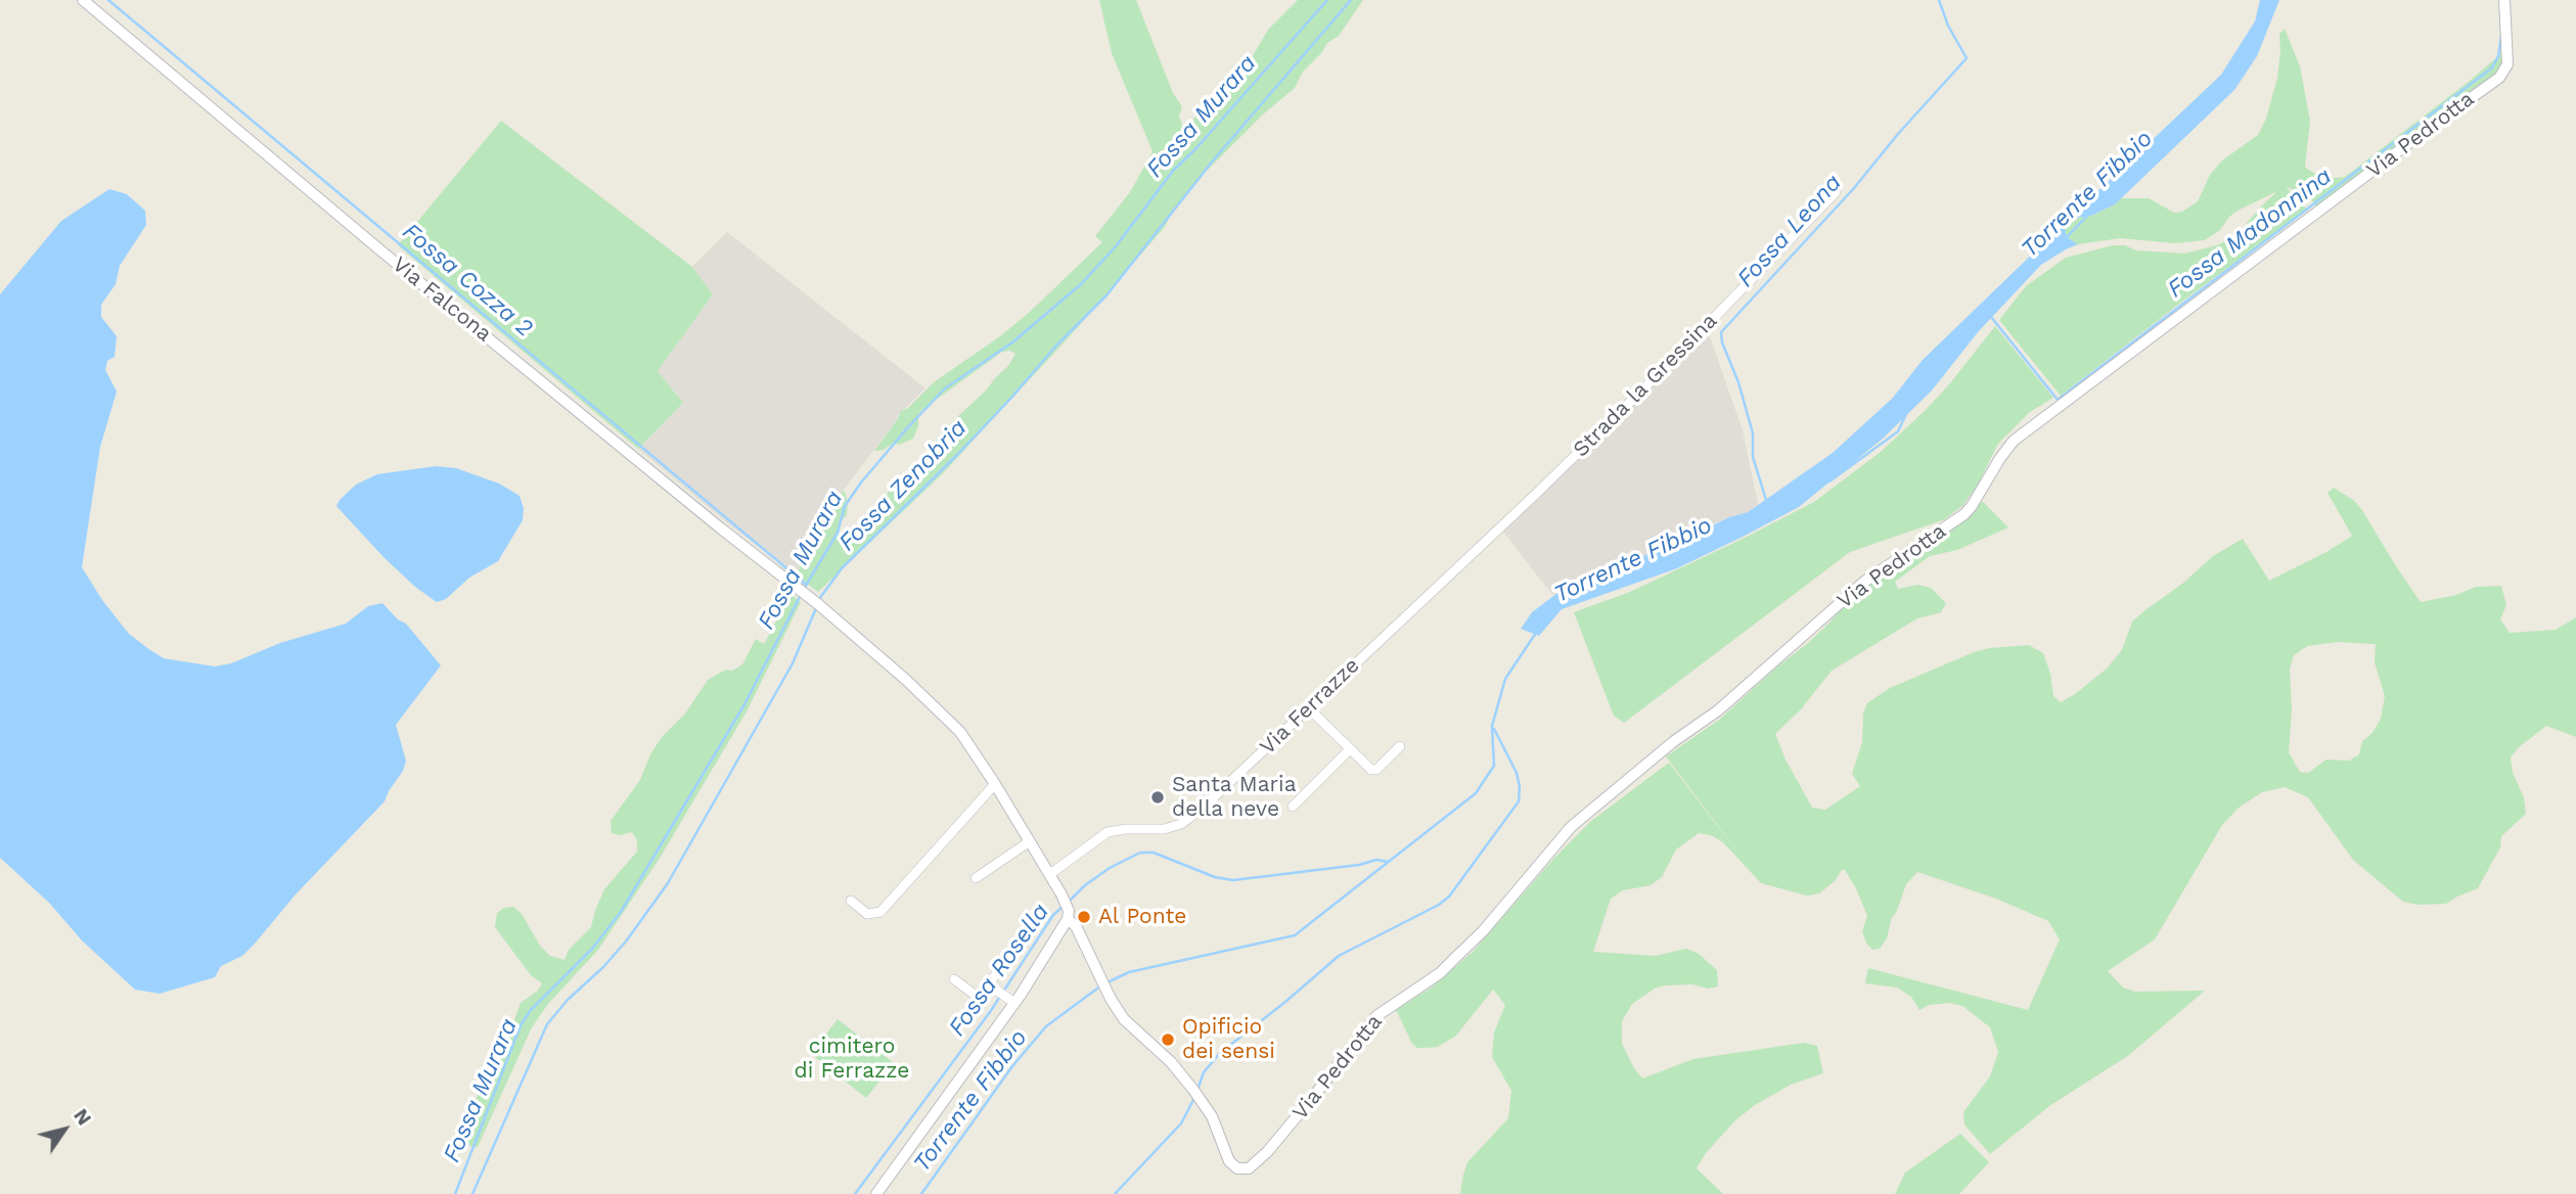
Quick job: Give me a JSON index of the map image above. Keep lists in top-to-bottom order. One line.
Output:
{"streets":{"street":["Via Pedrotta","Via Falcona","Strada la Gressina","Via Ferrazze"]},"crossings":[["Strada la Gressina","Via Ferrazze"]],"water":["Fossa Murara","Torrente Fibbio","Fossa Leona","Fossa Madonnina","Fossa Cozza 2","Fossa Zenobria","Fossa Rosella"],"parks":["cimitero di Ferrazze"],"places":["Santa Maria della neve","Al Ponte","Opificio dei sensi"],"north":"top right"}
